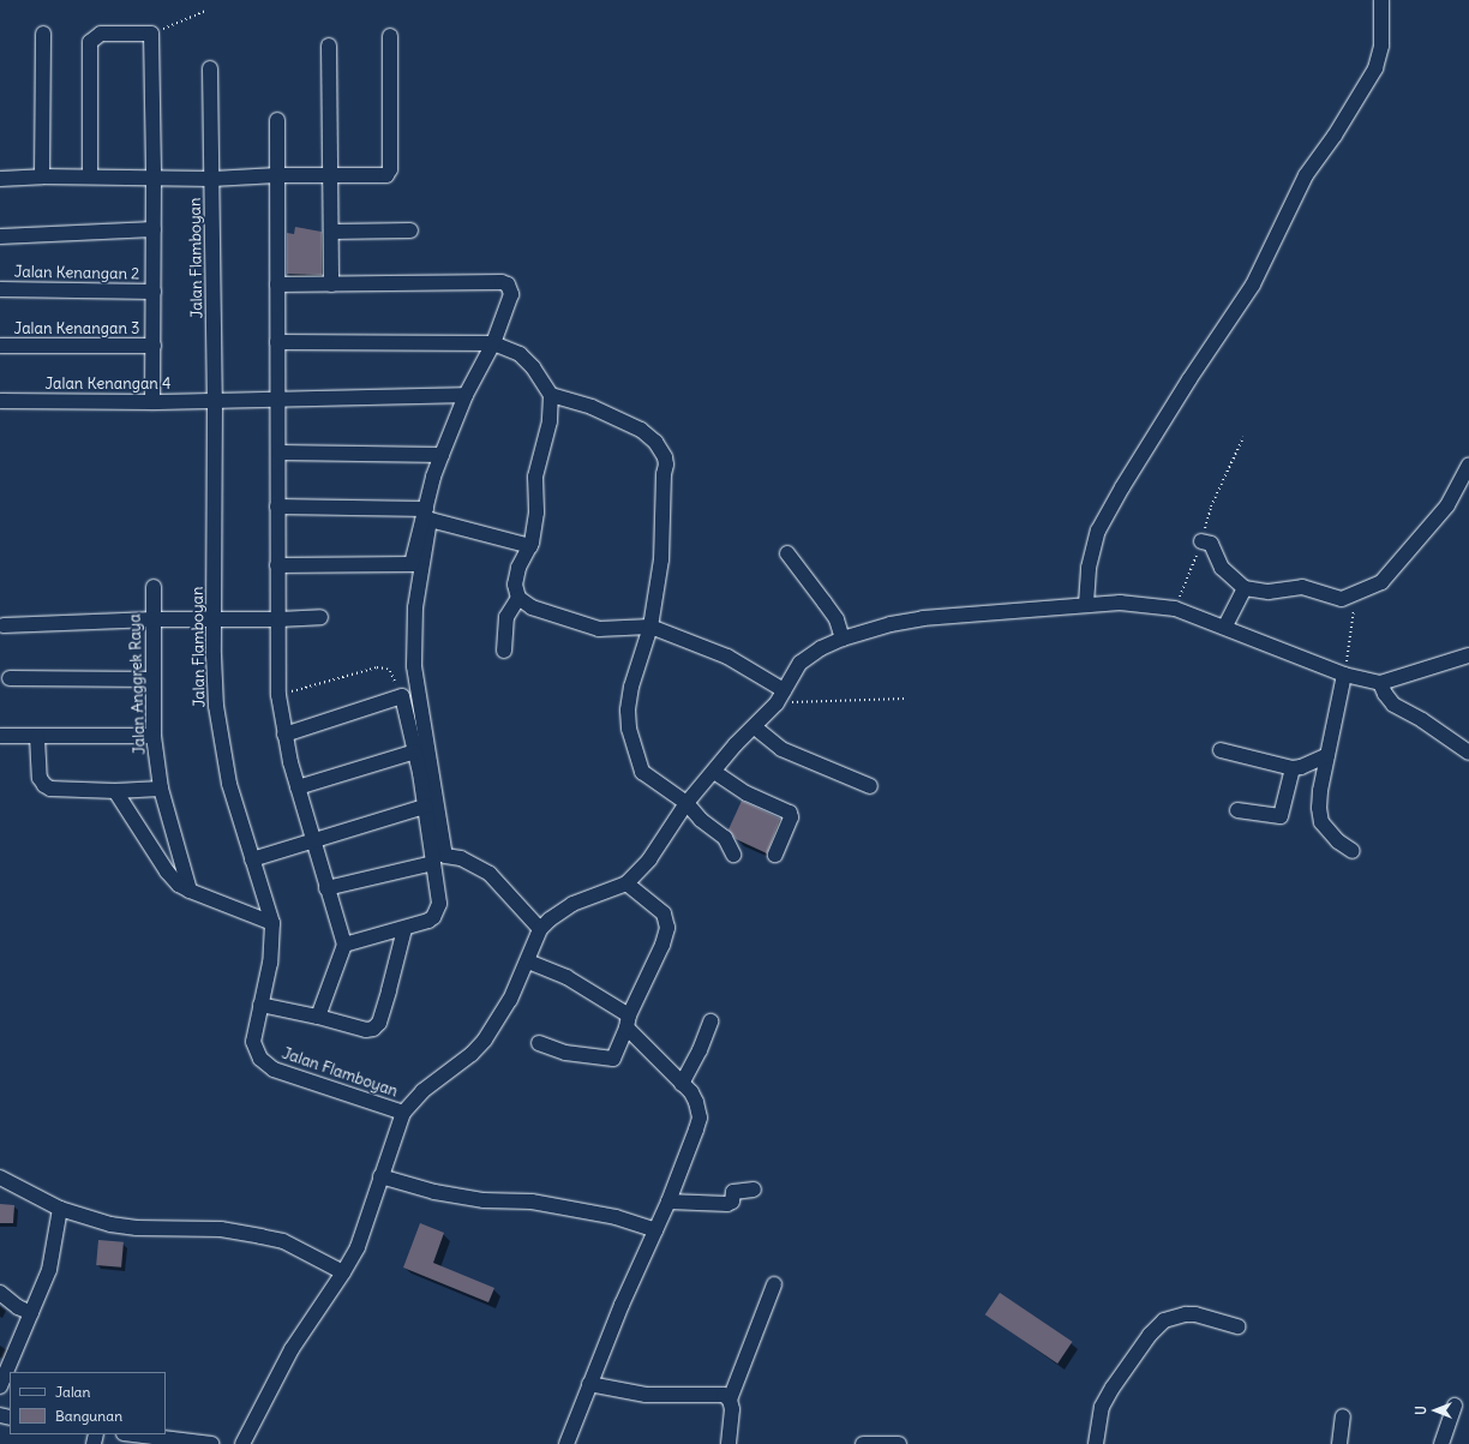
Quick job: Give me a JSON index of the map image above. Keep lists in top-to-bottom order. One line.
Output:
{"streets":{"street":["Jalan Flamboyan","Jalan Kenangan 2","Jalan Kenangan 3","Jalan Kenangan 4","Jalan Anggrek Raya"]},"crossings":[["Jalan Flamboyan","Jalan Kenangan 4"]],"legend":["Jalan","Bangunan"],"north":"left"}
